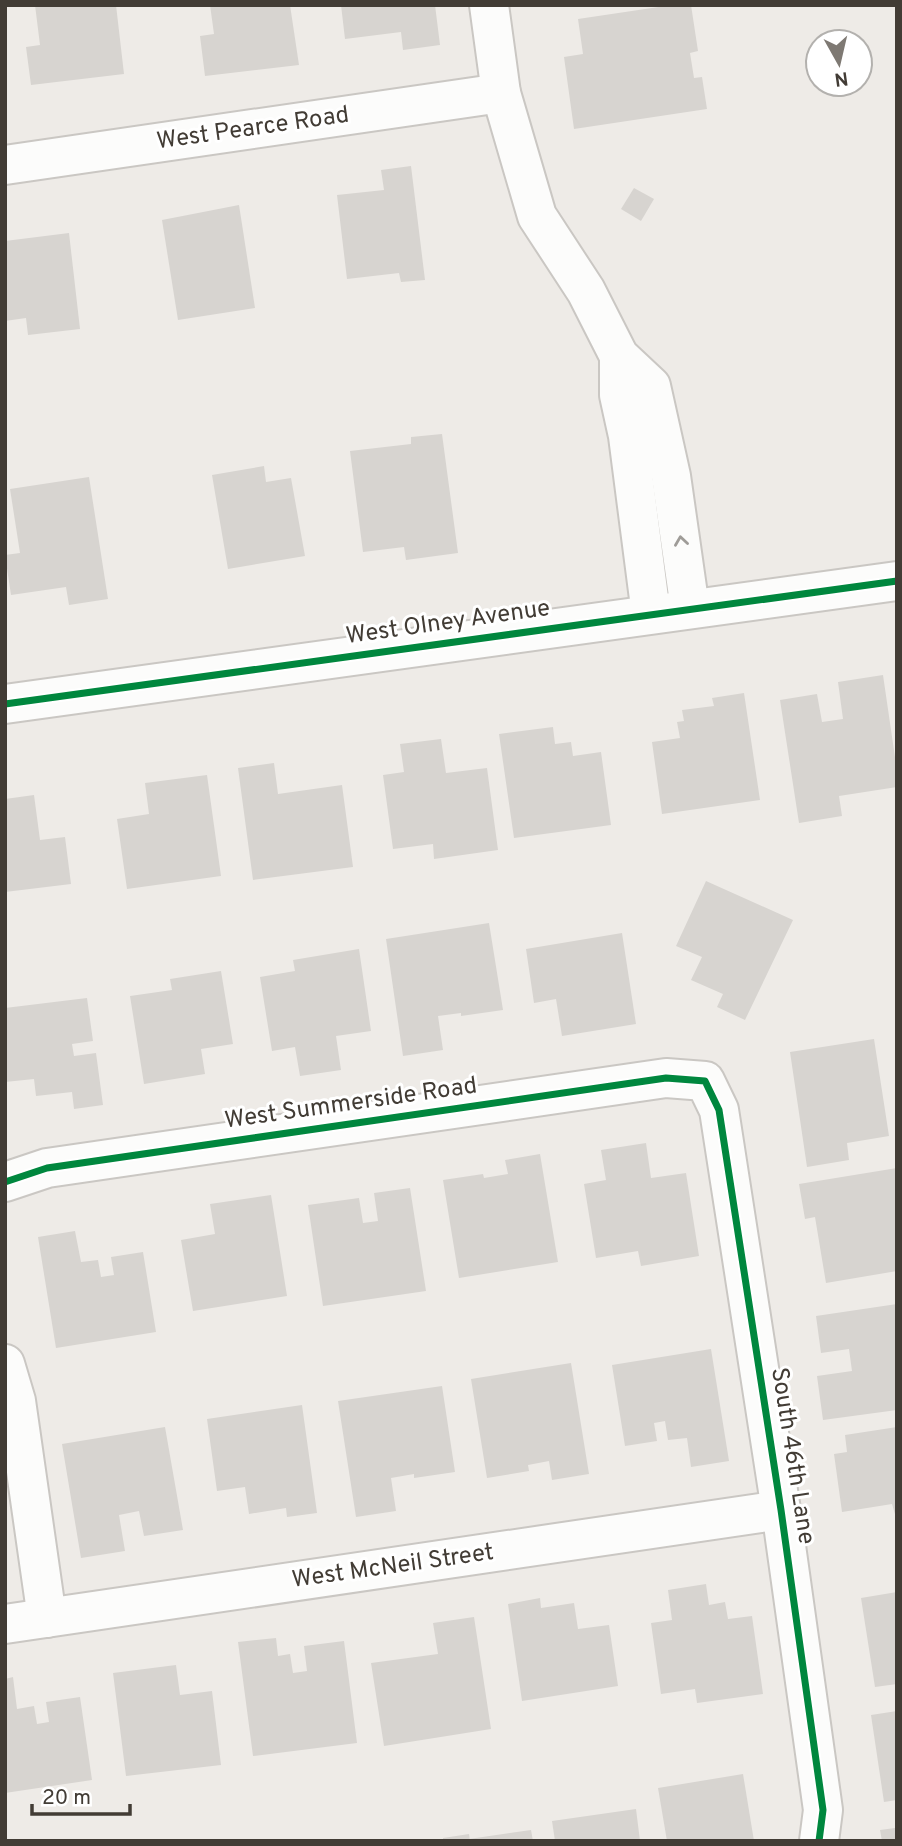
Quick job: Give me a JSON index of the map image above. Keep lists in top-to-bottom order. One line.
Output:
{"streets":{"street":["West Pearce Road","West Olney Avenue","West Summerside Road","South 46th Lane","West McNeil Street"]},"crossings":[["West Summerside Road","South 46th Lane"],["South 46th Lane","West McNeil Street"]],"scale_bar":"20 m","north":"bottom"}
